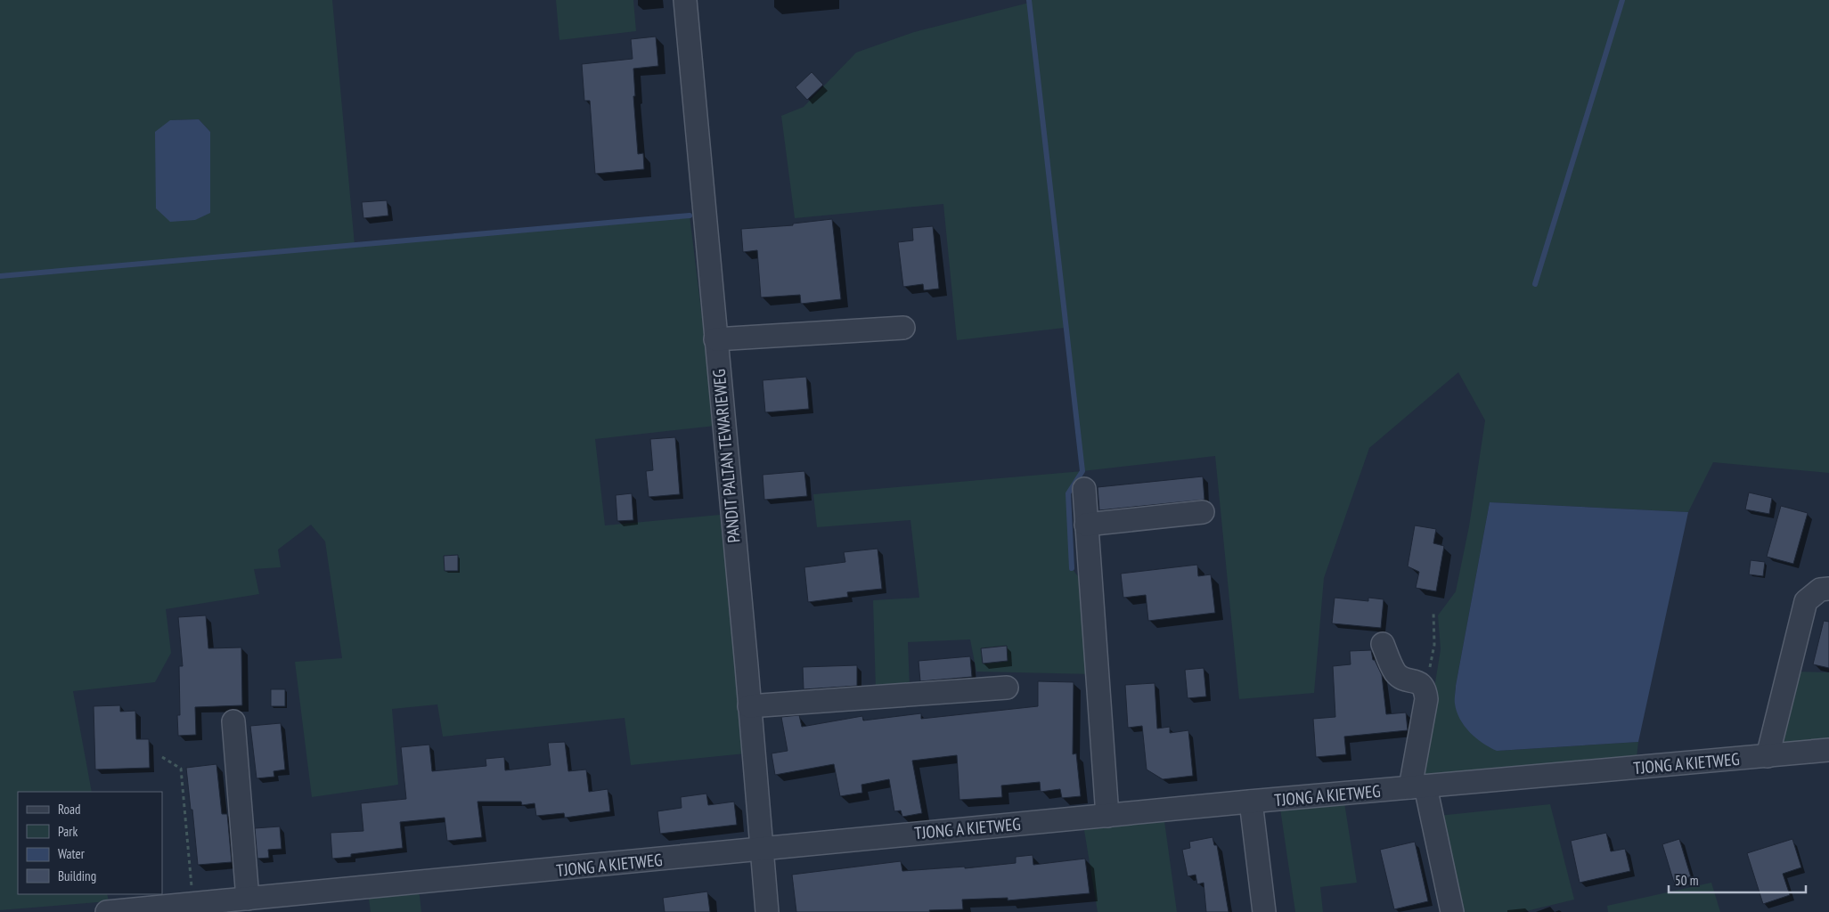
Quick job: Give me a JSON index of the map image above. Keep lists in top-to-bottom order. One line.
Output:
{"streets":{"street":["PANDIT PALTAN TEWARIEWEG","TJONG A KIETWEG"]},"crossings":[["PANDIT PALTAN TEWARIEWEG","TJONG A KIETWEG"]],"legend":["Road","Park","Water","Building"],"scale_bar":"50 m"}
